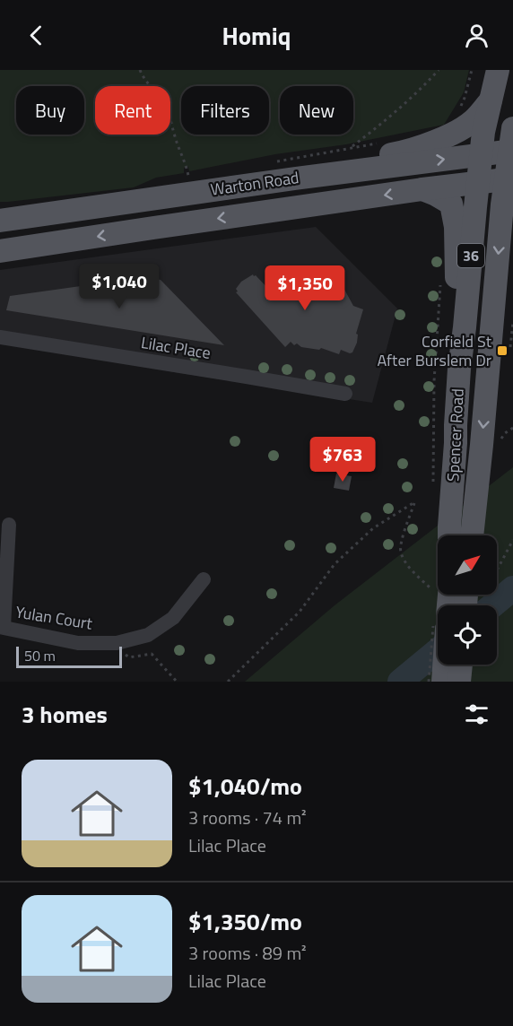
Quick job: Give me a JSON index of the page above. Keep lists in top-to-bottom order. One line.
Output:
{"streets":{"main road":["Warton Road","36","Spencer Road"],"street":["Lilac Place","Yulan Court"]},"crossings":[["Warton Road","Spencer Road"]],"places":{"transit":["Corfield St After Burslem Dr"]},"scale_bar":"50 m","north":"top right","page":{"header":"Homiq","chip":["Buy","Rent","Filters","New"],"price":["$1,040","$1,350","$763"],"scale":"50 m","heading":"3 homes","list":[{"name":"$1,040/mo","note":"3 rooms · 74 m² · Lilac Place"},{"name":"$1,350/mo","note":"3 rooms · 89 m² · Lilac Place"}]}}
